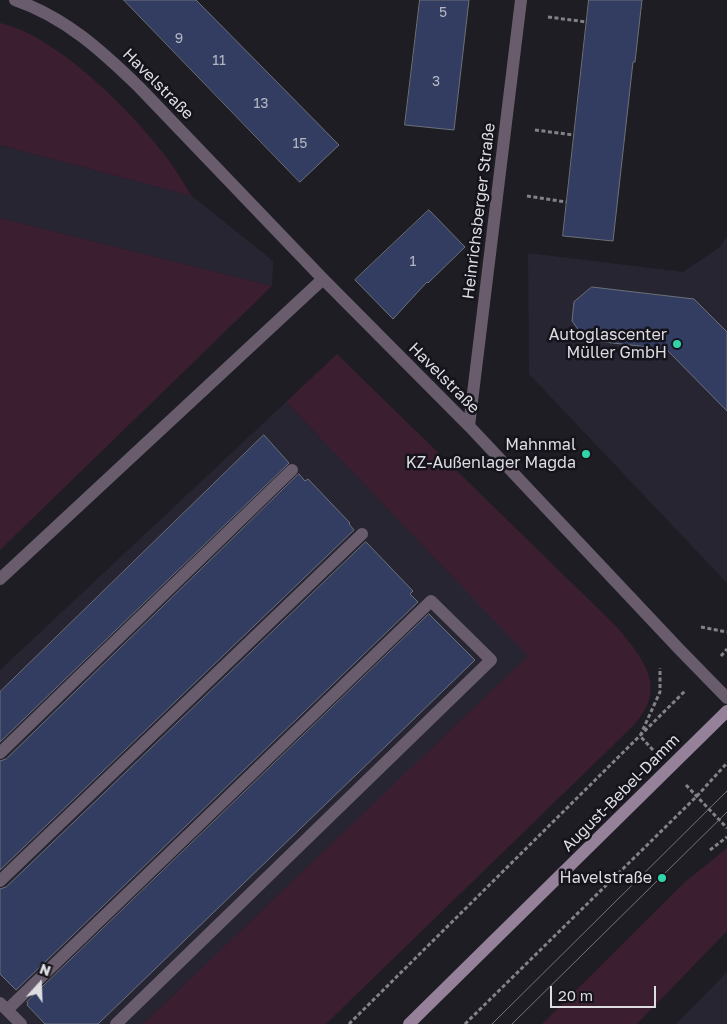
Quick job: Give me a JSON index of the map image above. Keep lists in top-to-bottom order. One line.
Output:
{"streets":{"main road":["August-Bebel-Damm"],"street":["Havelstraße","Heinrichsberger Straße"]},"crossings":[["Havelstraße","Heinrichsberger Straße"]],"places":["Autoglascenter Müller GmbH","Mahnmal KZ-Außenlager Magda","Havelstraße"],"house_numbers":["5","9","11","3","13","15","1"],"scale_bar":"20 m","north":"top"}
